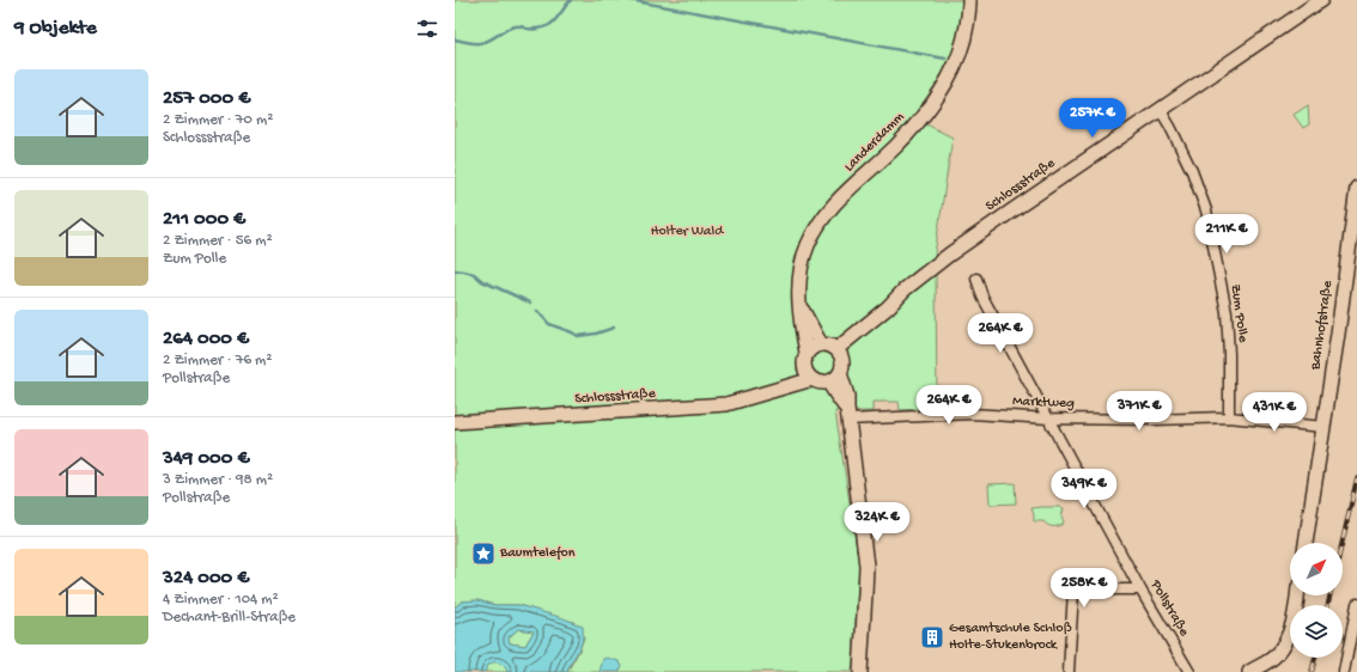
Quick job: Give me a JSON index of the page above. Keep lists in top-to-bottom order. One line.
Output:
{"streets":{"main road":["Landerdamm","Schlossstraße","Bahnhofstraße"],"street":["Zum Polle","Marktweg","Pollstraße"]},"crossings":[["Landerdamm","Schlossstraße"],["Schlossstraße","Zum Polle"],["Zum Polle","Marktweg"],["Bahnhofstraße","Marktweg"],["Marktweg","Pollstraße"]],"parks":["Holter Wald"],"places":{"place":["Baumtelefon"],"building":["Gesamtschule Schloß Holte-Stukenbrock"]},"north":"top right","page":{"heading":"9 Objekte","list":[{"name":"257 000 €","note":"2 Zimmer · 70 m² · Schlossstraße"},{"name":"211 000 €","note":"2 Zimmer · 56 m² · Zum Polle"},{"name":"264 000 €","note":"2 Zimmer · 76 m² · Pollstraße"},{"name":"349 000 €","note":"3 Zimmer · 98 m² · Pollstraße"},{"name":"324 000 €","note":"4 Zimmer · 104 m² · Dechant-Brill-Straße"}],"price":["257K €","211K €","264K €","264K €","371K €","431K €","349K €","324K €","258K €"]}}
